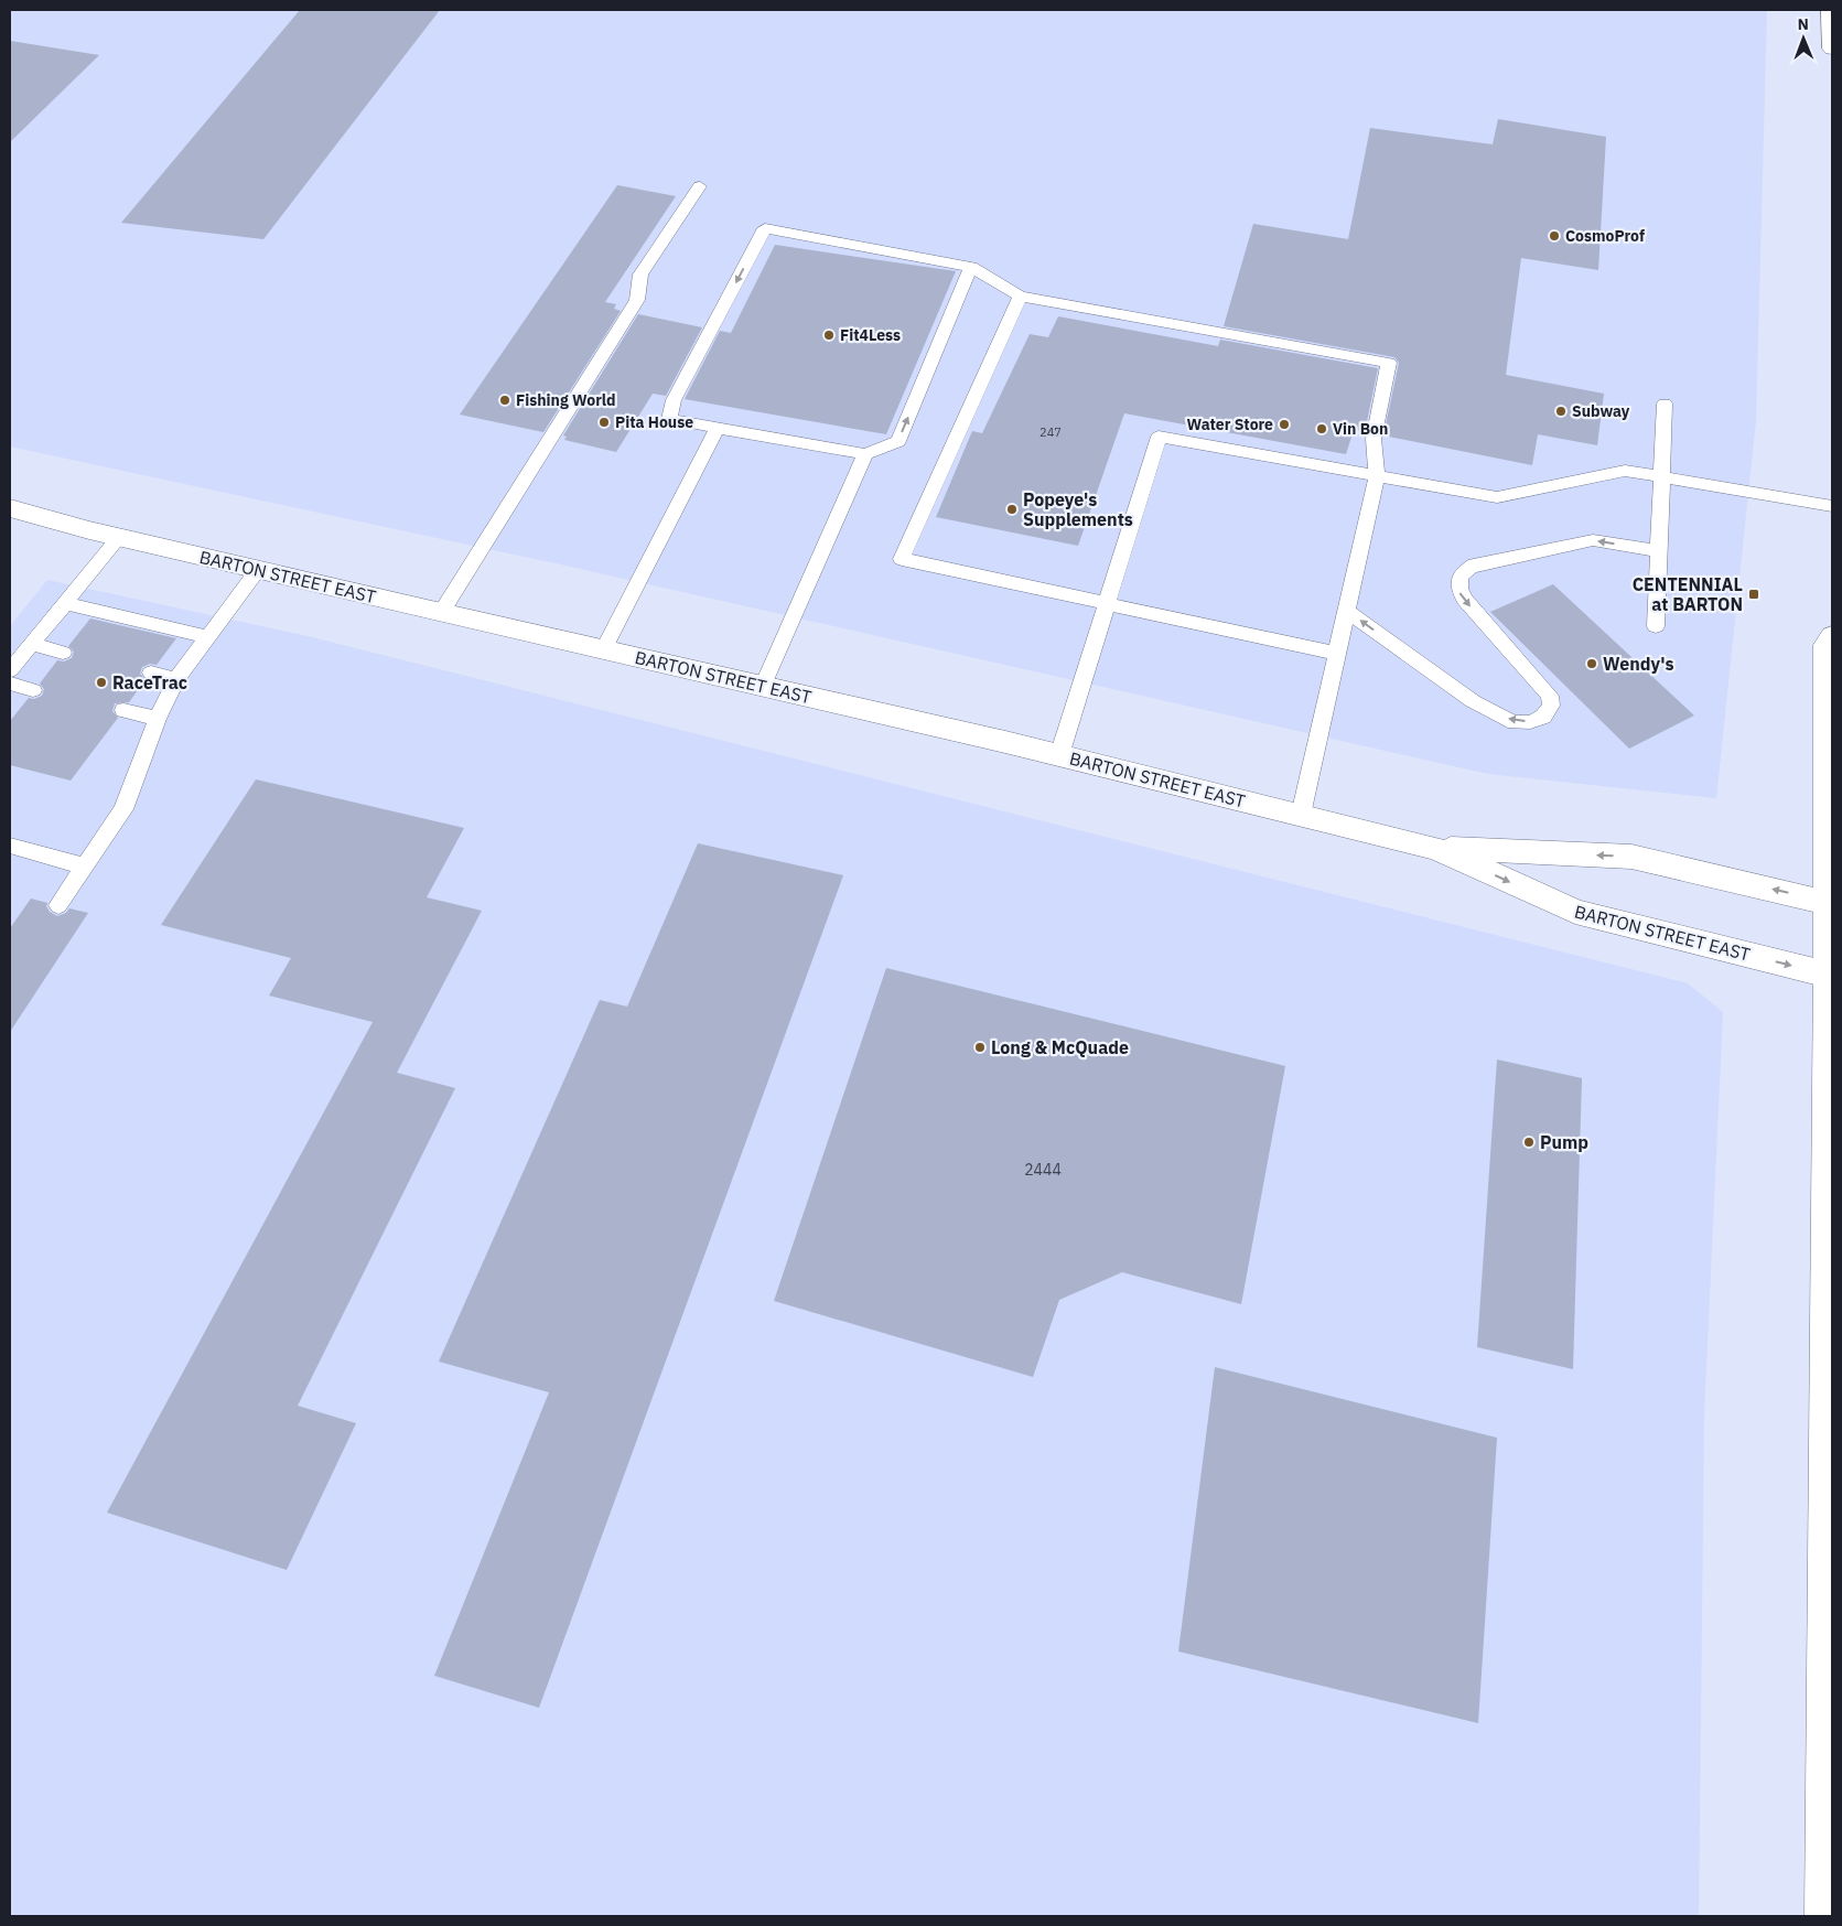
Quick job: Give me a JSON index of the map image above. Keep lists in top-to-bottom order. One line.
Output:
{"streets":{"main road":["BARTON STREET EAST"]},"places":{"other":["CosmoProf","Fit4Less","Fishing World","Subway","Pita House","Water Store","Vin Bon","Popeye's Supplements","Wendy's","RaceTrac","Long & McQuade","Pump"],"transit":["CENTENNIAL at BARTON"]},"house_numbers":["247","2444"],"north":"top"}
